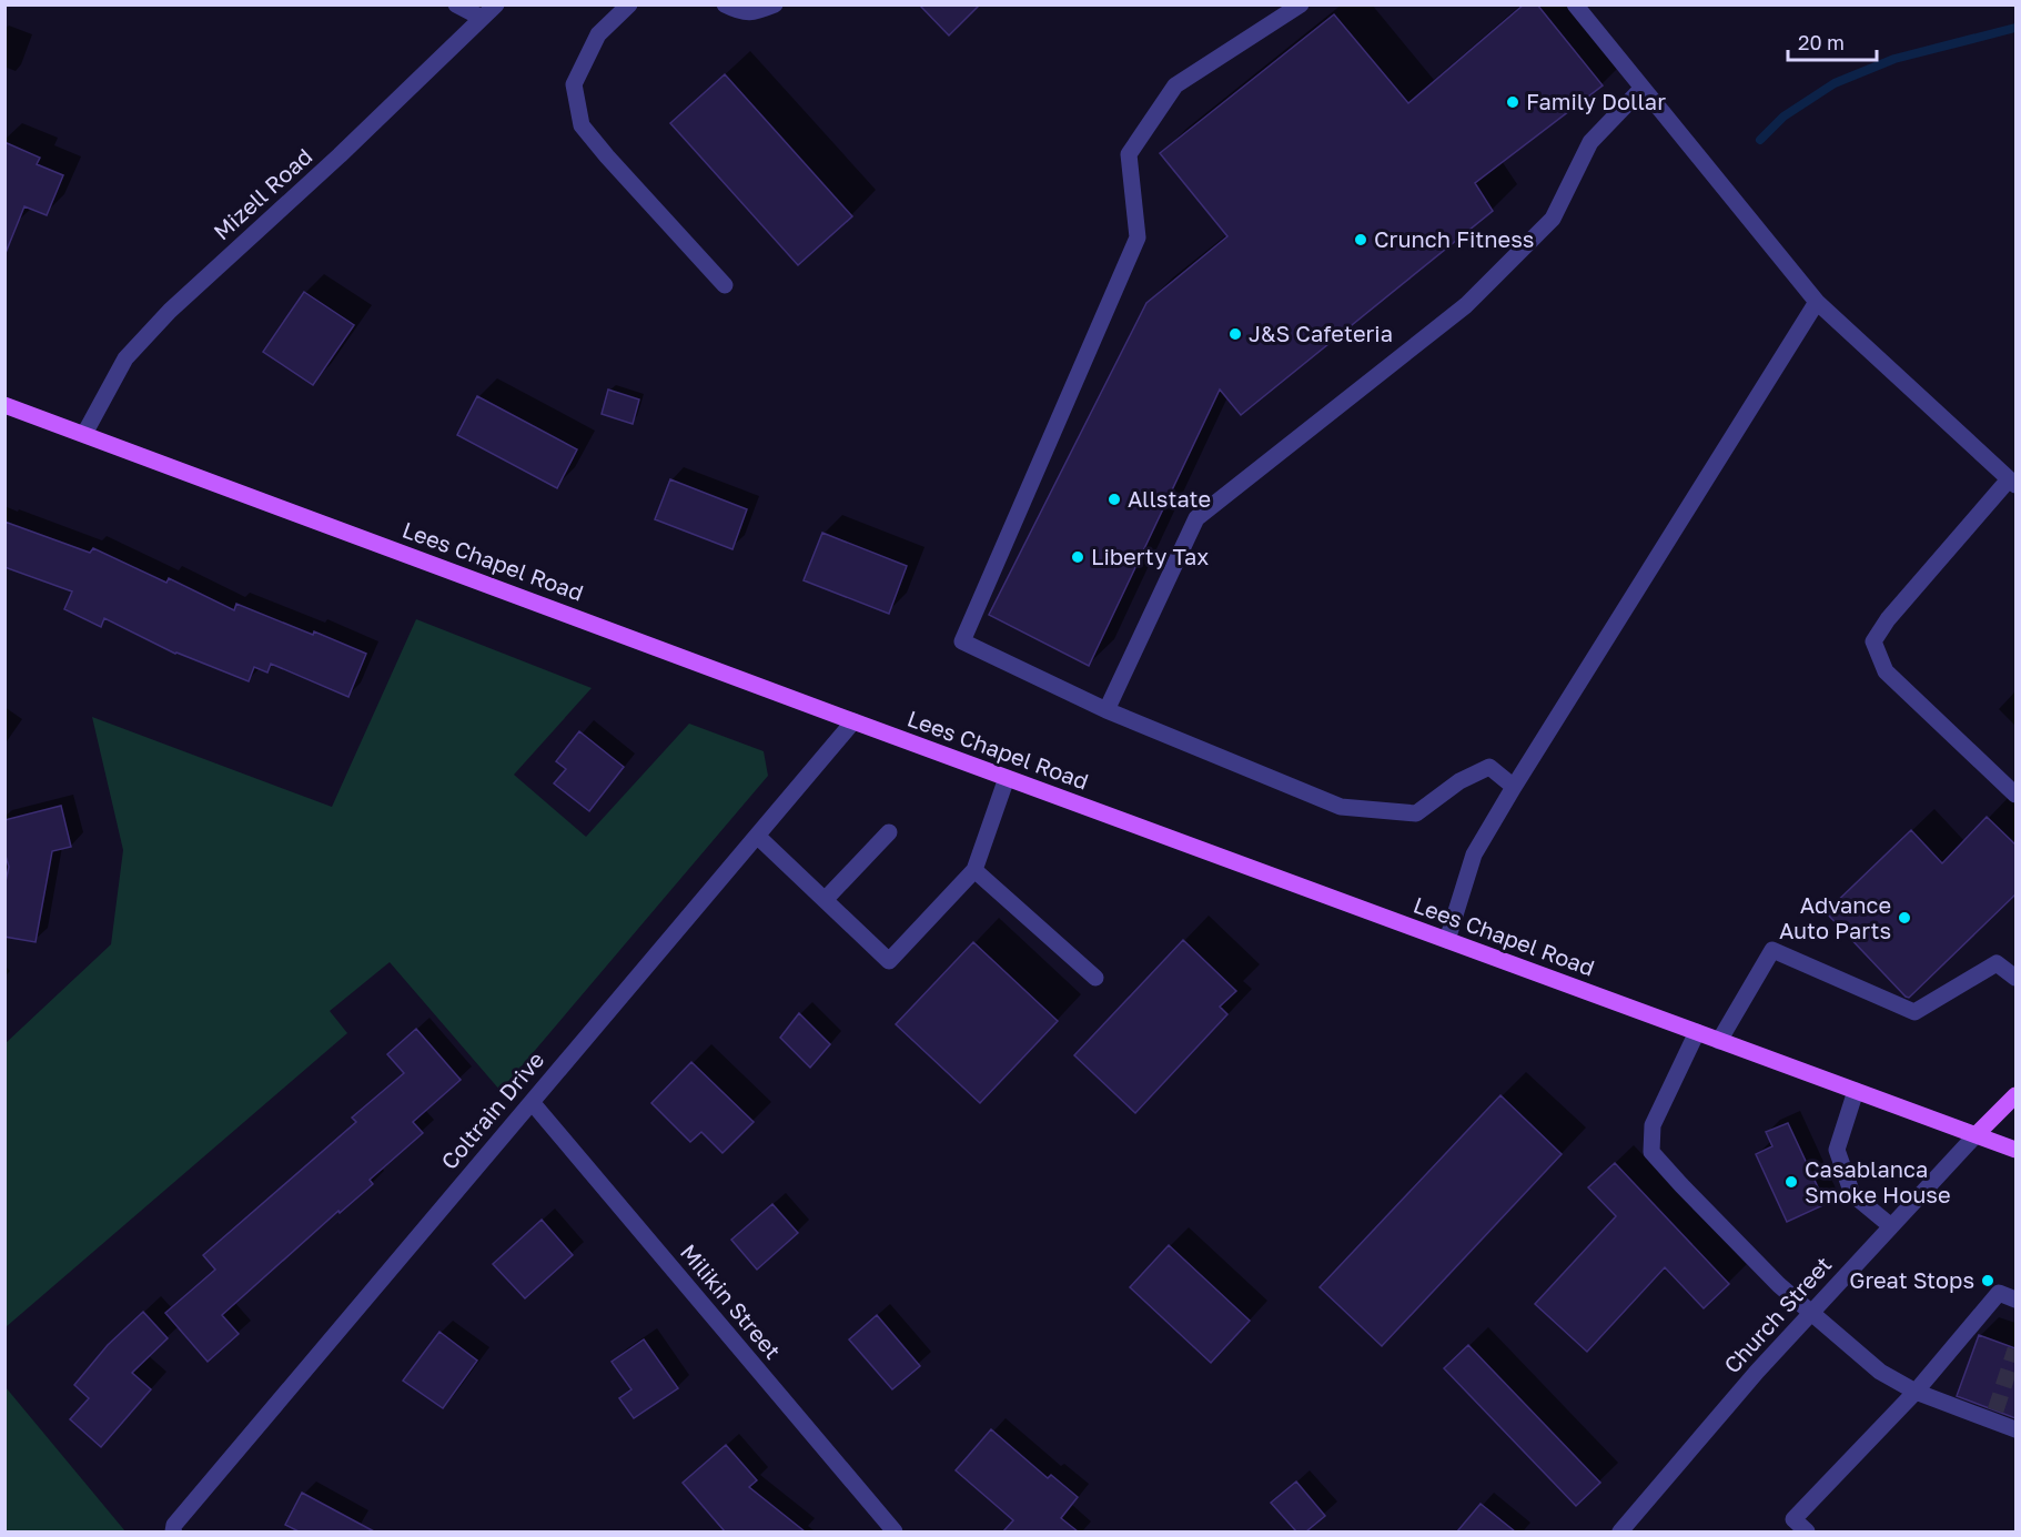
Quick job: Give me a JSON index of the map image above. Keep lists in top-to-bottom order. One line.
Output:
{"streets":{"main road":["Lees Chapel Road"],"street":["Mizell Road","Coltrain Drive","Milikin Street","Church Street"]},"crossings":[["Mizell Road","Lees Chapel Road"],["Lees Chapel Road","Coltrain Drive"],["Lees Chapel Road","Church Street"],["Coltrain Drive","Milikin Street"]],"places":["Family Dollar","Crunch Fitness","J&S Cafeteria","Allstate","Liberty Tax","Advance Auto Parts","Casablanca Smoke House","Great Stops"],"scale_bar":"20 m"}
